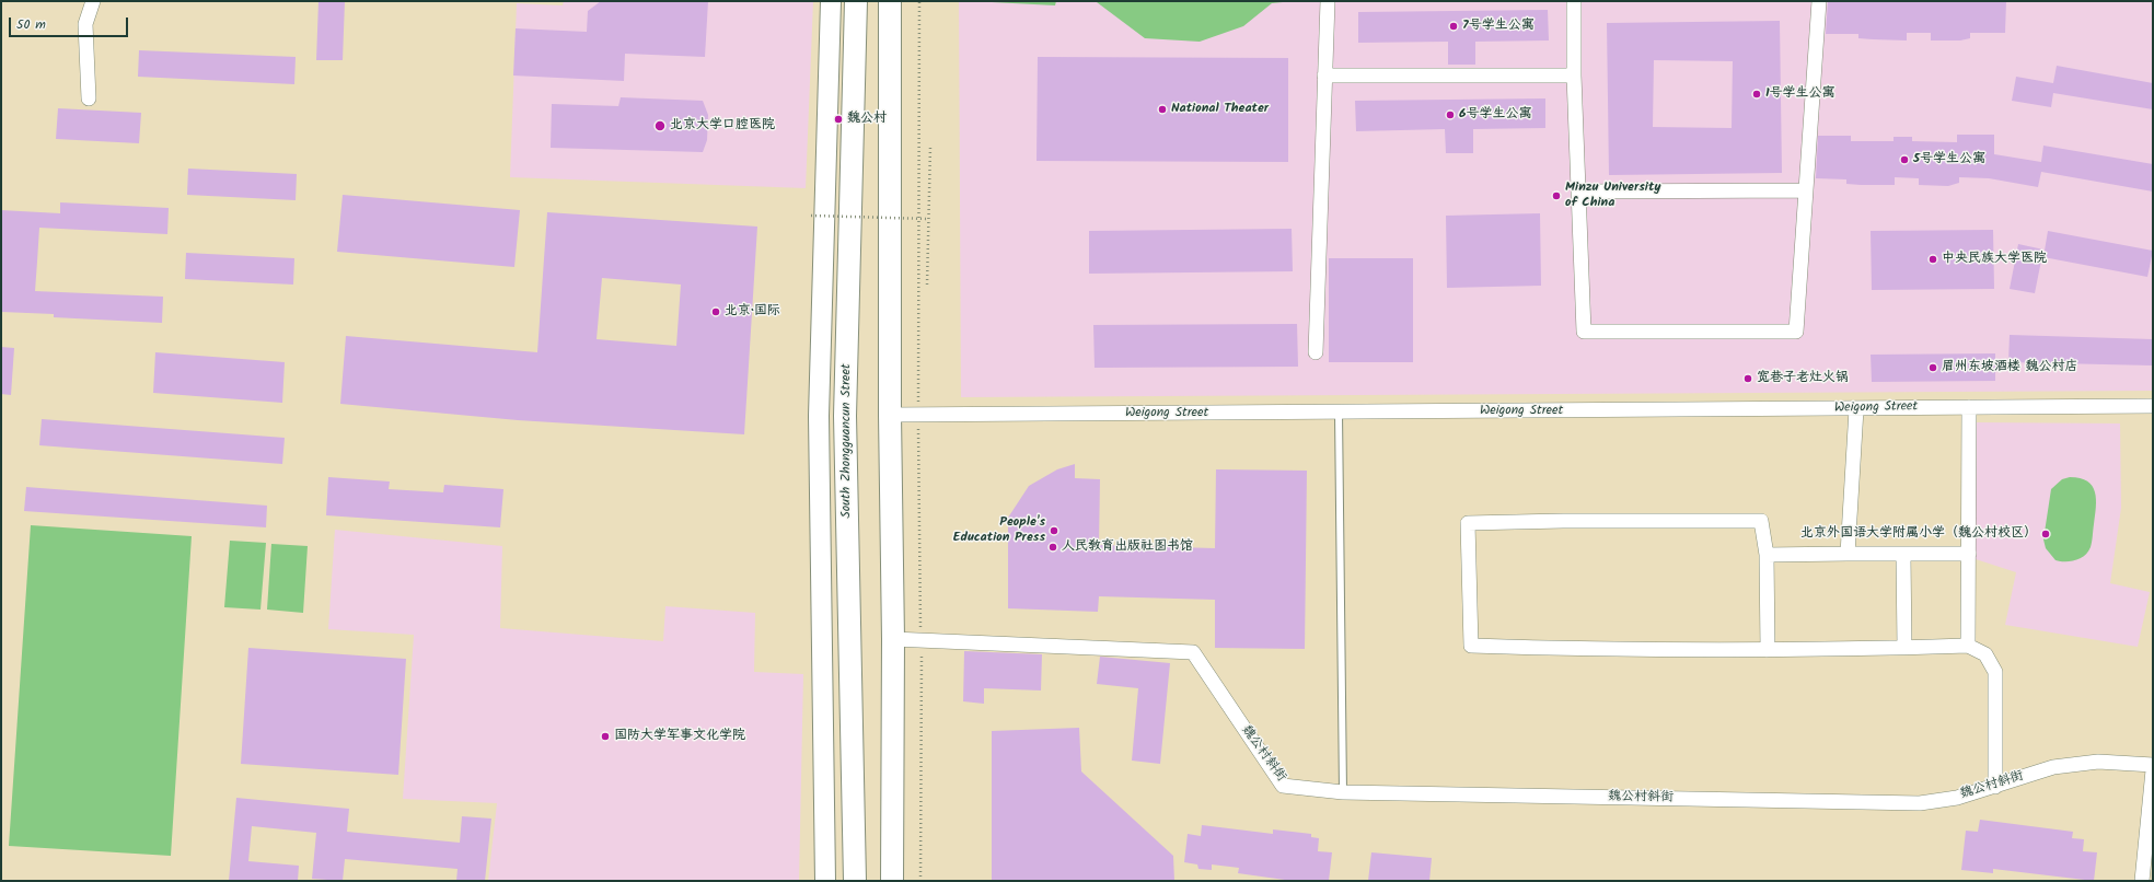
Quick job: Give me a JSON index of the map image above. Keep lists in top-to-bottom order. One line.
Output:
{"streets":{"main road":["South Zhongguancun Street"],"street":["Weigong Street","魏公村斜街"]},"places":["7号学生公寓","1号学生公寓","National Theater","6号学生公寓","魏公村","北京大学口腔医院","5号学生公寓","Minzu University of China","中央民族大学医院","北京·国际","眉州东坡酒楼 魏公村店","宽巷子老灶火锅","People's Education Press","北京外国语大学附属小学（魏公村校区）","人民教育出版社图书馆","国防大学军事文化学院"],"scale_bar":"50 m"}
